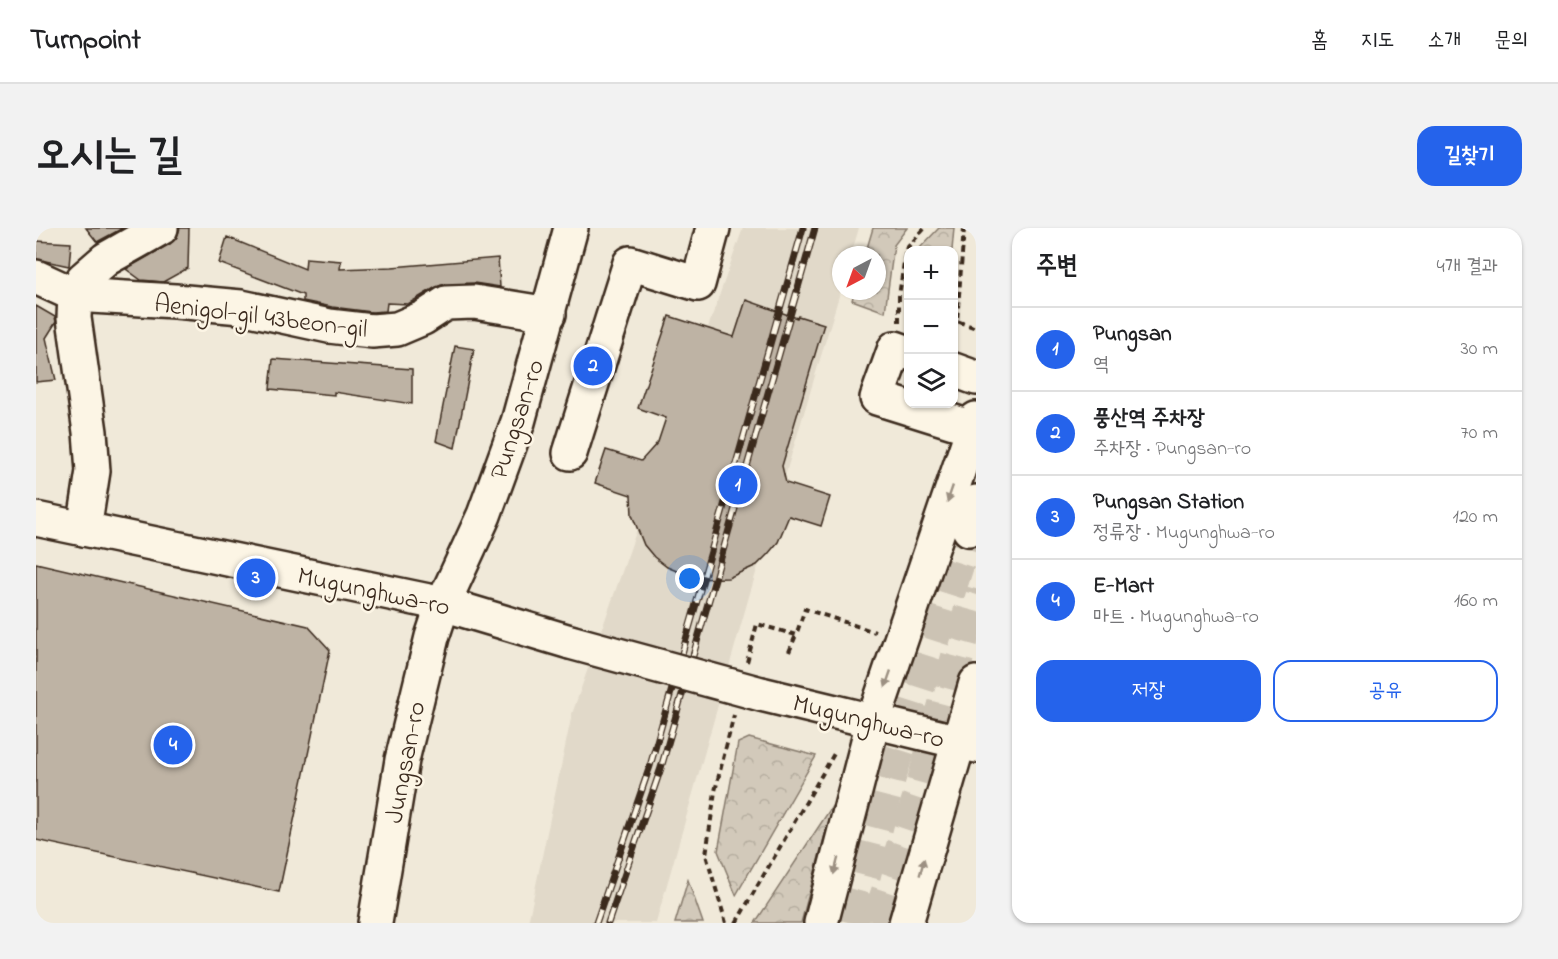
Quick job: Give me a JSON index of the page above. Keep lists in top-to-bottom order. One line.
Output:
{"streets":{"main road":["Aenigol-gil 43beon-gil","Pungsan-ro","Mugunghwa-ro","Jungsan-ro"]},"crossings":[["Aenigol-gil 43beon-gil","Pungsan-ro"],["Pungsan-ro","Mugunghwa-ro"],["Pungsan-ro","Jungsan-ro"],["Mugunghwa-ro","Jungsan-ro"]],"north":"bottom left","page":{"header":"Turnpoint","nav":["홈","지도","소개","문의"],"title":"오시는 길","buttons":["길찾기",["저장","공유"]],"heading":["주변","4개 결과"],"map_buttons":["+","−"],"list":[{"mark":"1","name":"Pungsan","note":"역","value":"30 m"},{"mark":"2","name":"풍산역 주차장","note":"주차장 · Pungsan-ro","value":"70 m"},{"mark":"3","name":"Pungsan Station","note":"정류장 · Mugunghwa-ro","value":"120 m"},{"mark":"4","name":"E-Mart","note":"마트 · Mugunghwa-ro","value":"160 m"}],"pins":["2","1","3","4"]}}
